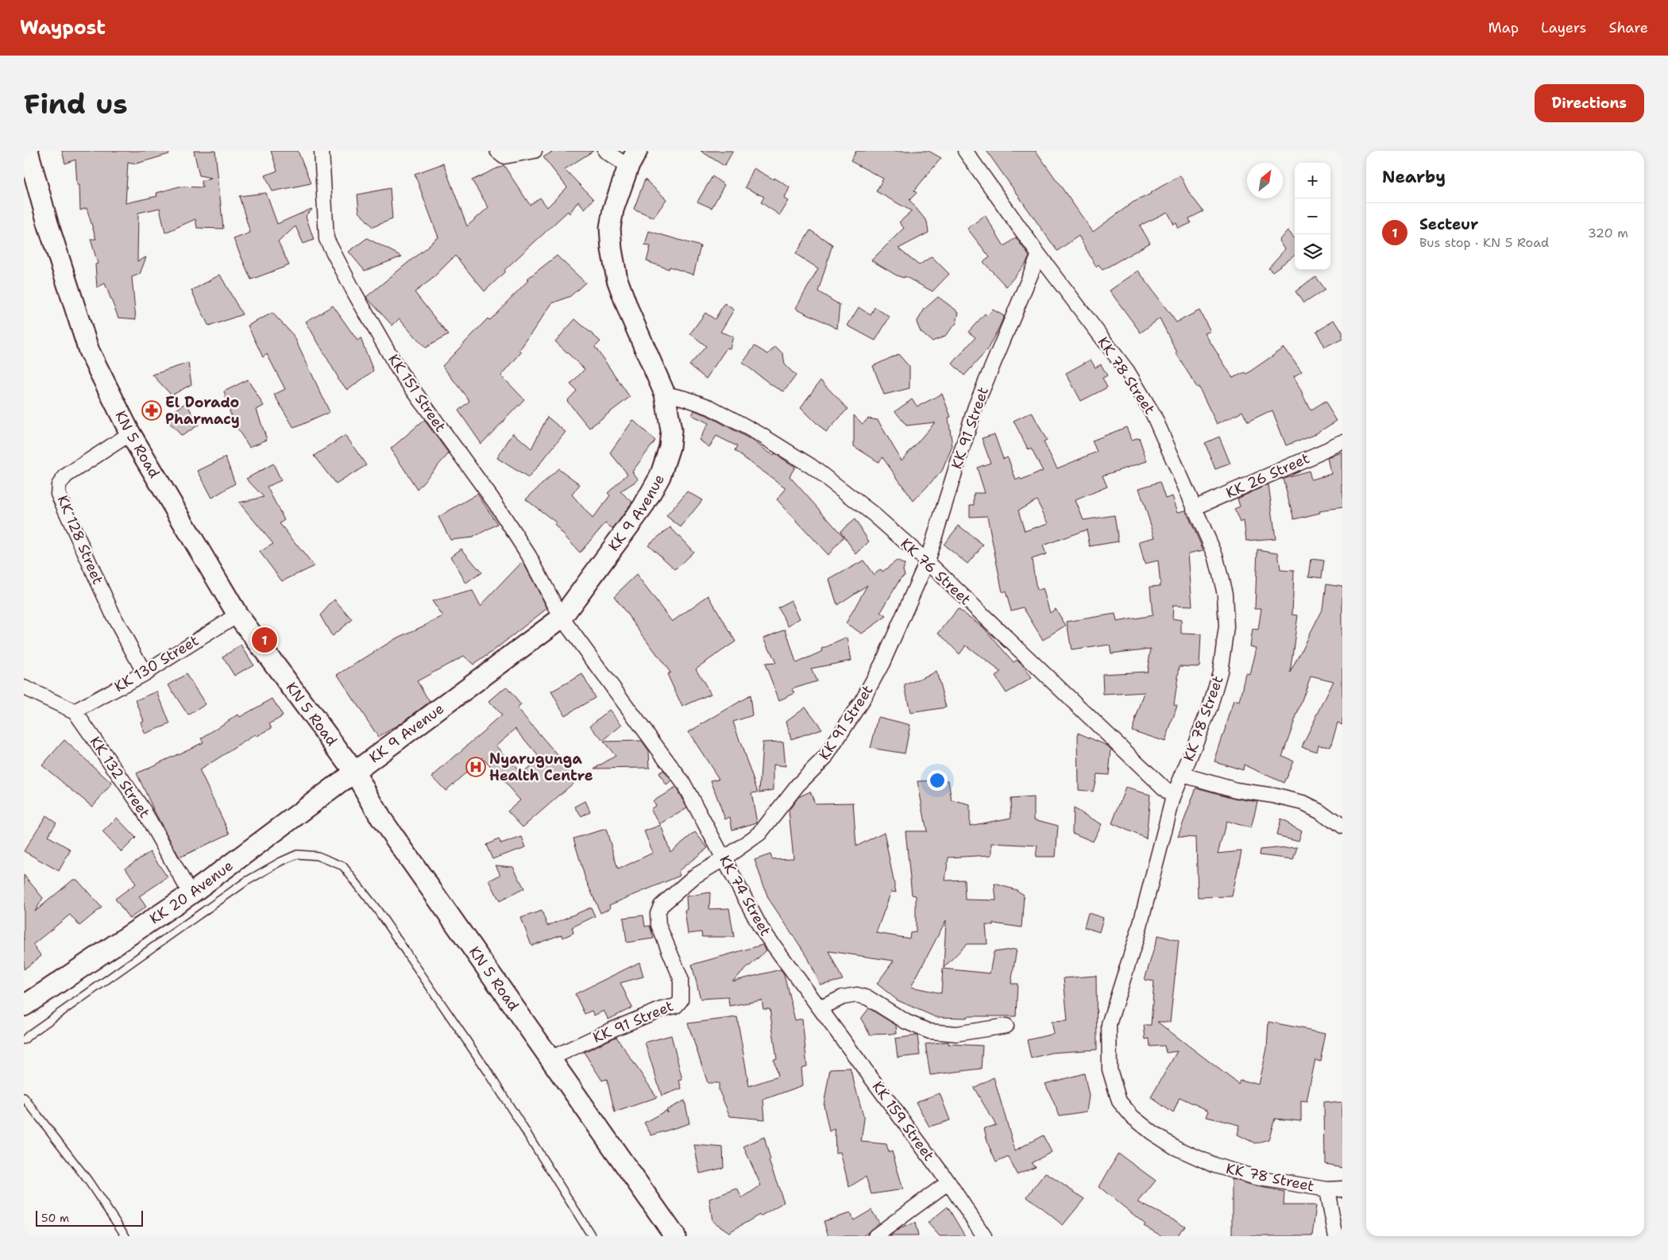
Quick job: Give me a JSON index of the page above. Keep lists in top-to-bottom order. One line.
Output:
{"streets":{"main road":["KN 5 Road","KK 9 Avenue","KK 20 Avenue"],"street":["KK 78 Street","KK 151 Street","KK 91 Street","KK 26 Street","KK 128 Street","KK 76 Street","KK 130 Street","KK 132 Street","KK 74 Street","KK 159 Street"]},"crossings":[["KK 78 Street","KK 91 Street"],["KK 78 Street","KK 26 Street"],["KK 78 Street","KK 76 Street"],["KK 151 Street","KK 9 Avenue"],["KK 151 Street","KK 74 Street"],["KK 91 Street","KN 5 Road"],["KK 91 Street","KK 76 Street"],["KK 91 Street","KK 74 Street"],["KN 5 Road","KK 9 Avenue"],["KN 5 Road","KK 128 Street"],["KN 5 Road","KK 130 Street"],["KN 5 Road","KK 20 Avenue"],["KK 9 Avenue","KK 76 Street"],["KK 9 Avenue","KK 20 Avenue"],["KK 9 Avenue","KK 74 Street"],["KK 128 Street","KK 130 Street"],["KK 130 Street","KK 132 Street"],["KK 132 Street","KK 20 Avenue"],["KK 74 Street","KK 159 Street"]],"places":{"pharmacy":["El Dorado Pharmacy"],"hospital":["Nyarugunga Health Centre"]},"scale_bar":"50 m","north":"top right","page":{"header":"Waypost","nav":["Map","Layers","Share"],"buttons":"Directions","title":"Find us","heading":"Nearby","map_buttons":["+","−"],"list":[{"mark":"1","name":"Secteur","note":"Bus stop · KN 5 Road","value":"320 m"}],"pins":"1","scale":"50 m"}}
